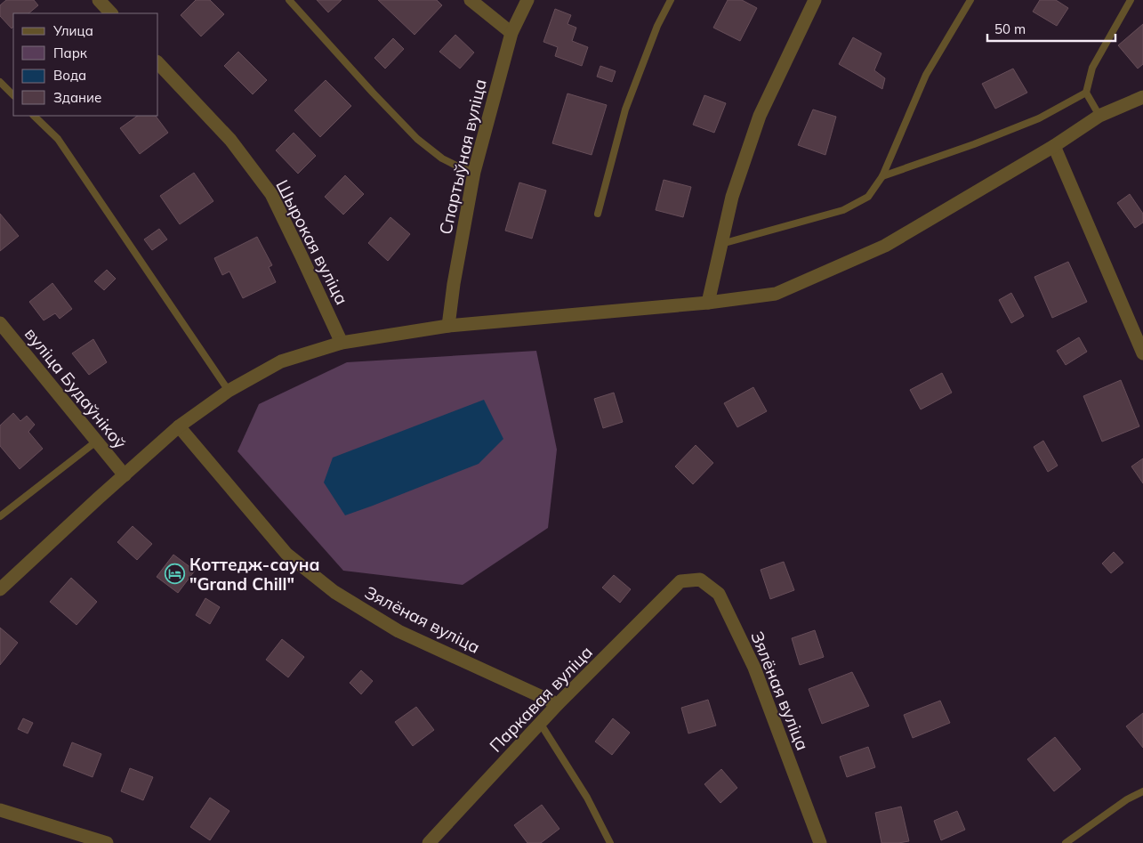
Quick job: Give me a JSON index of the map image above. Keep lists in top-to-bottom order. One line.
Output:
{"streets":{"street":["Спартыўная вуліца","Шырокая вуліца","вуліца Будаўнікоў","Зялёная вуліца","Паркавая вуліца"]},"crossings":[["Зялёная вуліца","Паркавая вуліца"]],"places":{"hotel":["Коттедж-сауна \"Grand Chill\""]},"legend":["Улица","Парк","Вода","Здание"],"scale_bar":"50 m"}
